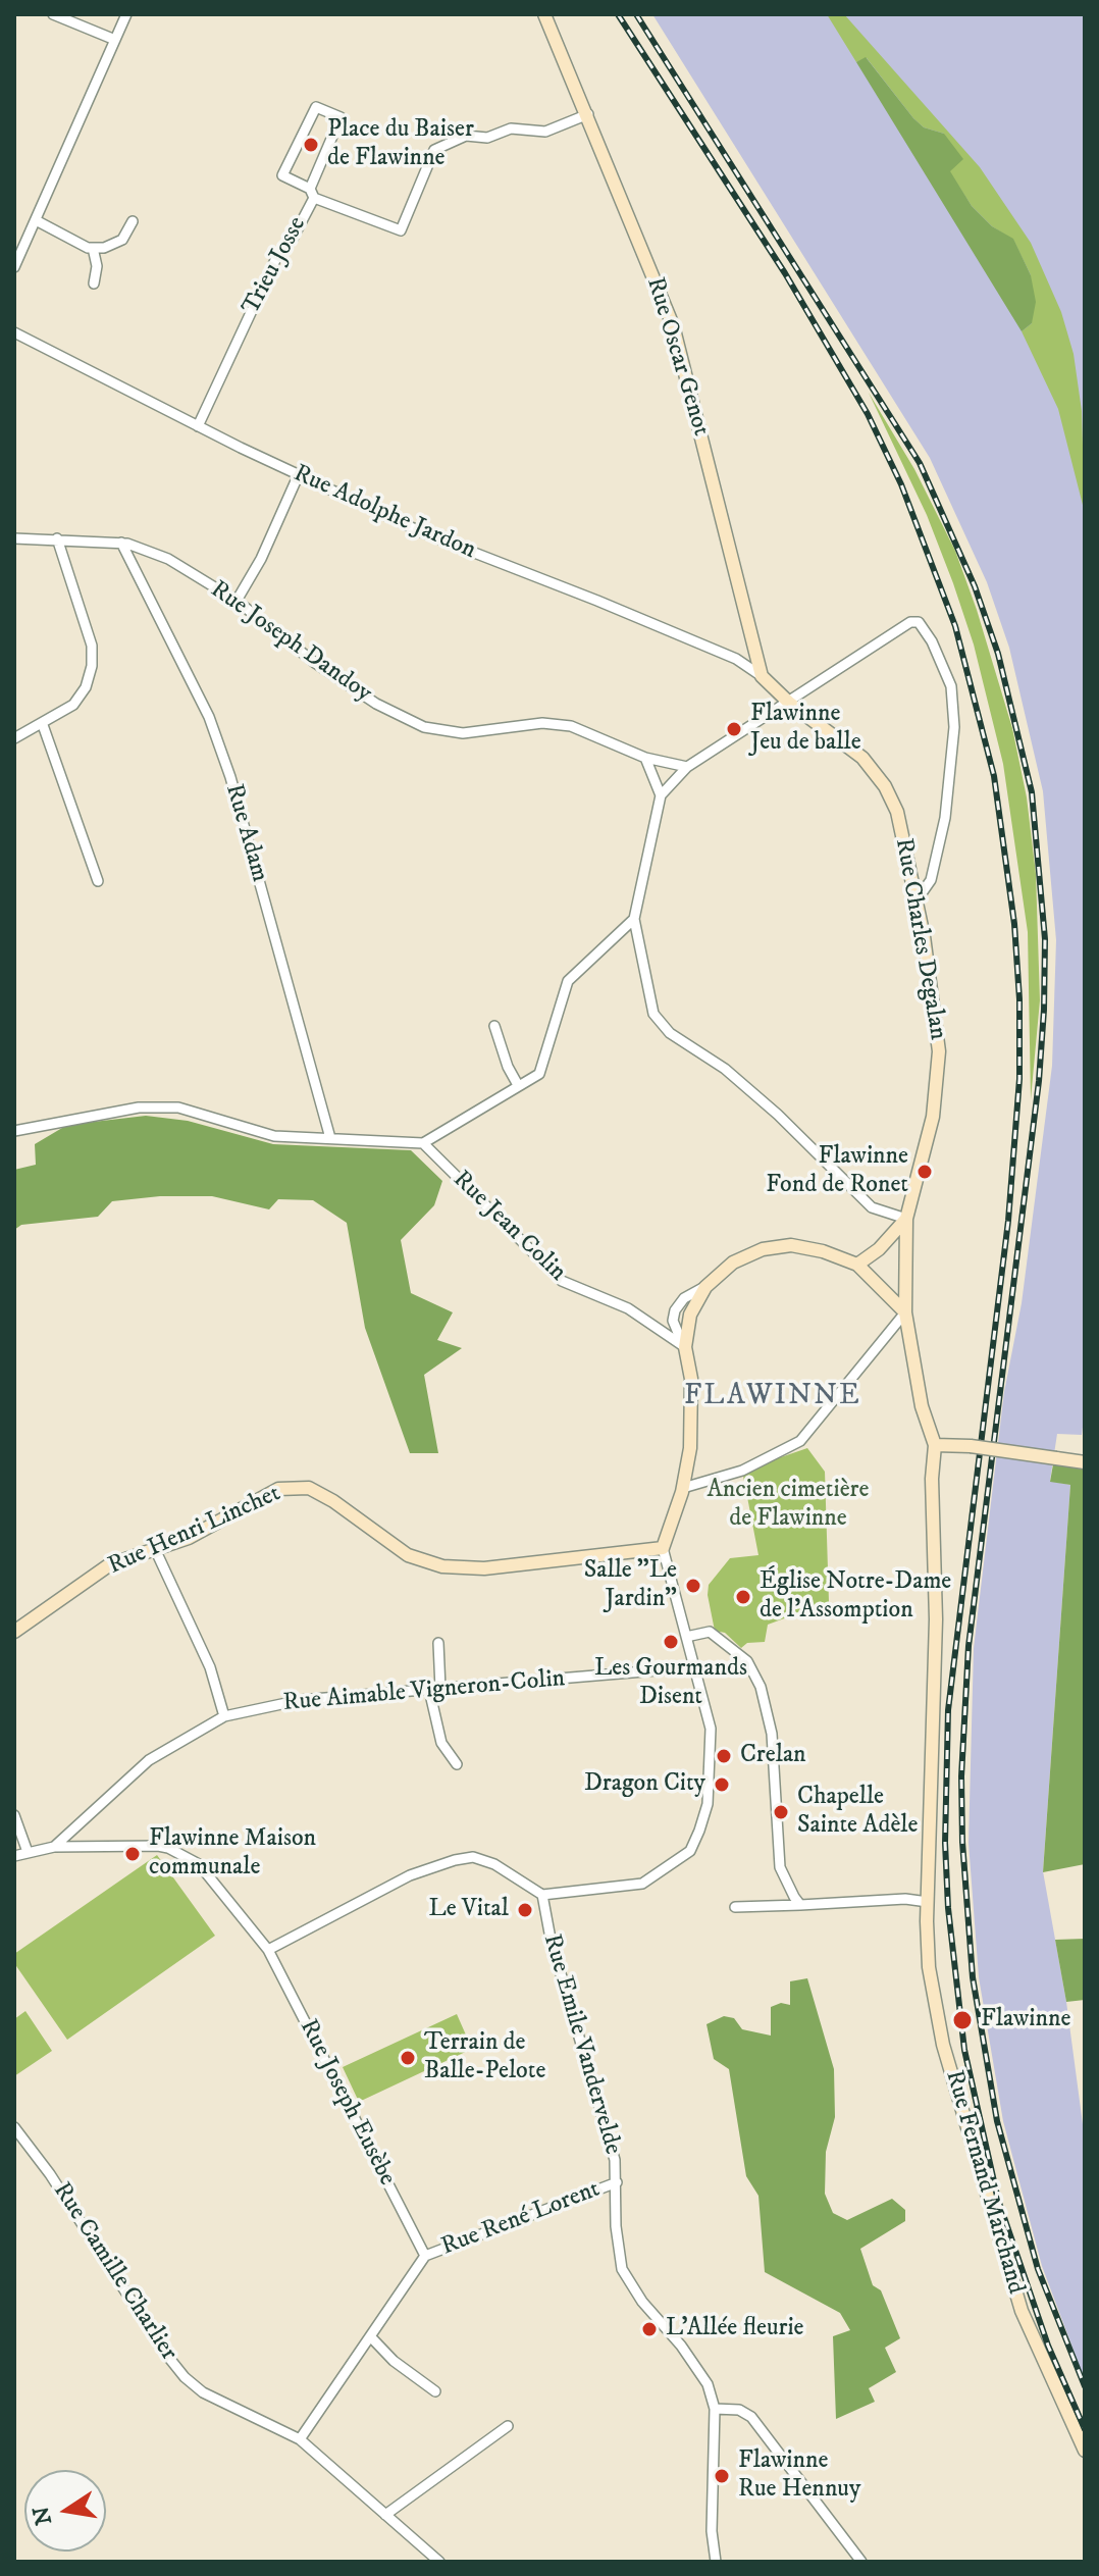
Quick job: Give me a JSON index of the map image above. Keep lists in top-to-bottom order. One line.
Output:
{"streets":{"street":["Trieu Josse","Rue Oscar Genot","Rue Adolphe Jardon","Rue Joseph Dandoy","Rue Adam","Rue Charles Degalan","Rue Jean Colin","Rue Henri Linchet","Rue Aimable Vigneron-Colin","Rue Emile Vandervelde","Rue Joseph Eusèbe","Rue Fernand Marchand","Rue René Lorent","Rue Camille Charlier"]},"crossings":[["Trieu Josse","Rue Oscar Genot"],["Trieu Josse","Rue Adolphe Jardon"],["Rue Oscar Genot","Rue Adolphe Jardon"],["Rue Joseph Dandoy","Rue Adam"],["Rue Charles Degalan","Rue Fernand Marchand"],["Rue Aimable Vigneron-Colin","Rue Joseph Eusèbe"],["Rue Emile Vandervelde","Rue René Lorent"],["Rue Joseph Eusèbe","Rue René Lorent"],["Rue René Lorent","Rue Camille Charlier"]],"districts":["FLAWINNE"],"parks":["Ancien cimetière de Flawinne"],"places":["Place du Baiser de Flawinne","Flawinne Jeu de balle","Flawinne Fond de Ronet","Salle \"Le Jardin\"","Église Notre-Dame de l'Assomption","Les Gourmands Disent","Crelan","Dragon City","Chapelle Sainte Adèle","Flawinne Maison communale","Le Vital","Flawinne","Terrain de Balle-Pelote","L'Allée fleurie","Flawinne Rue Hennuy"],"north":"left"}
